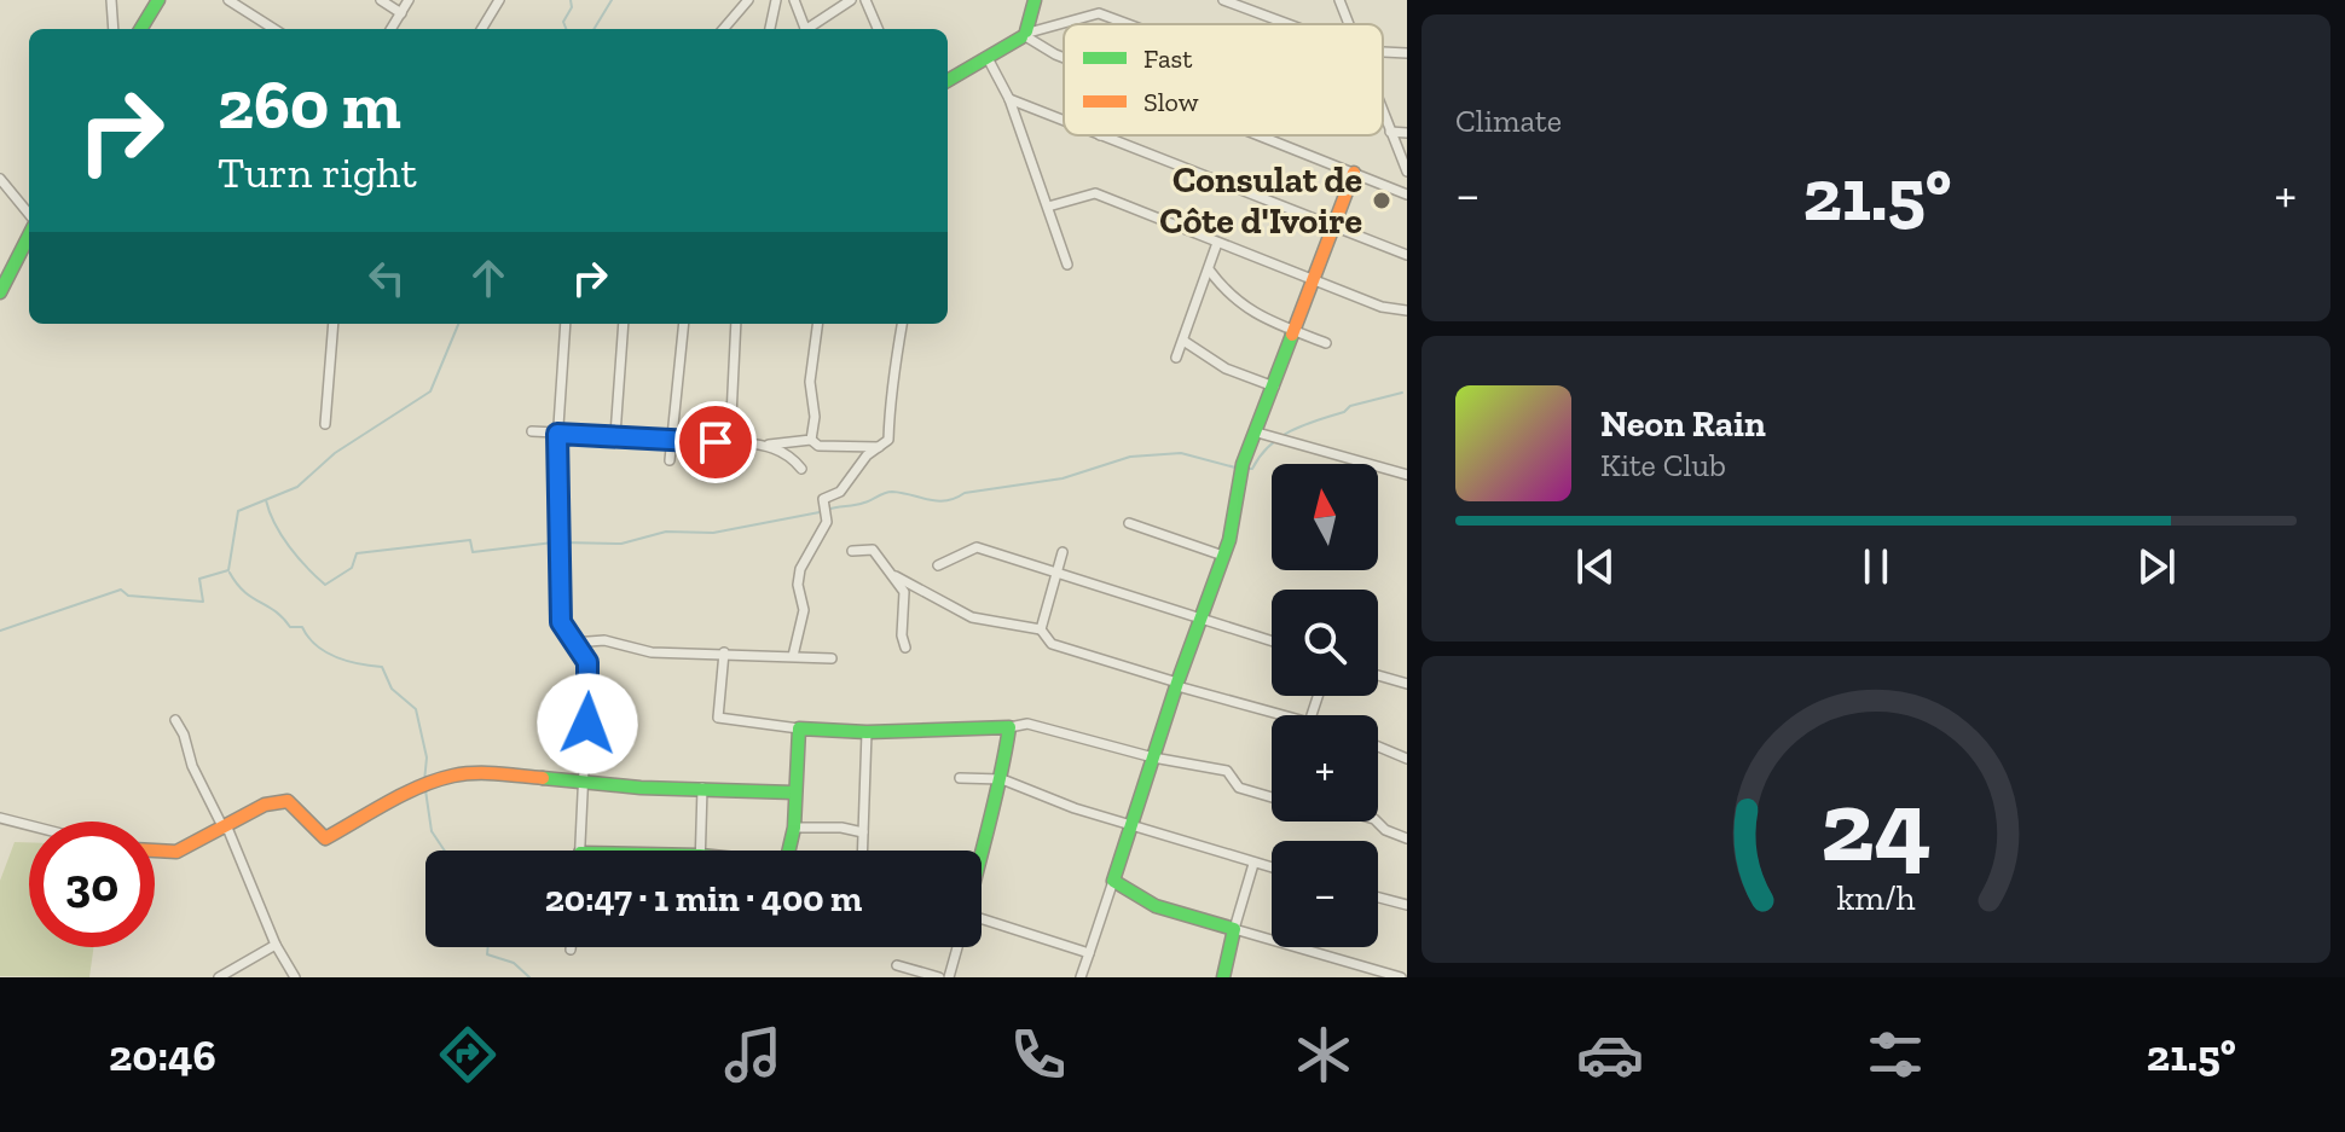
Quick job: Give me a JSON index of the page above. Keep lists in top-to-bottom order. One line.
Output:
{"places":["Consulat de Côte d'Ivoire"],"legend":["Fast","Slow"],"north":"top","page":{"tile":"Climate","turn":["260 m","Turn right"],"heat":["−","21.5°","+"],"song":["Neon Rain","Kite Club"],"map_buttons":["+","−"],"limit":"30","trip":"20:47 · 1 min · 400 m","tabs":["20:46","21.5°"],"gauge":["24","km/h"]}}
